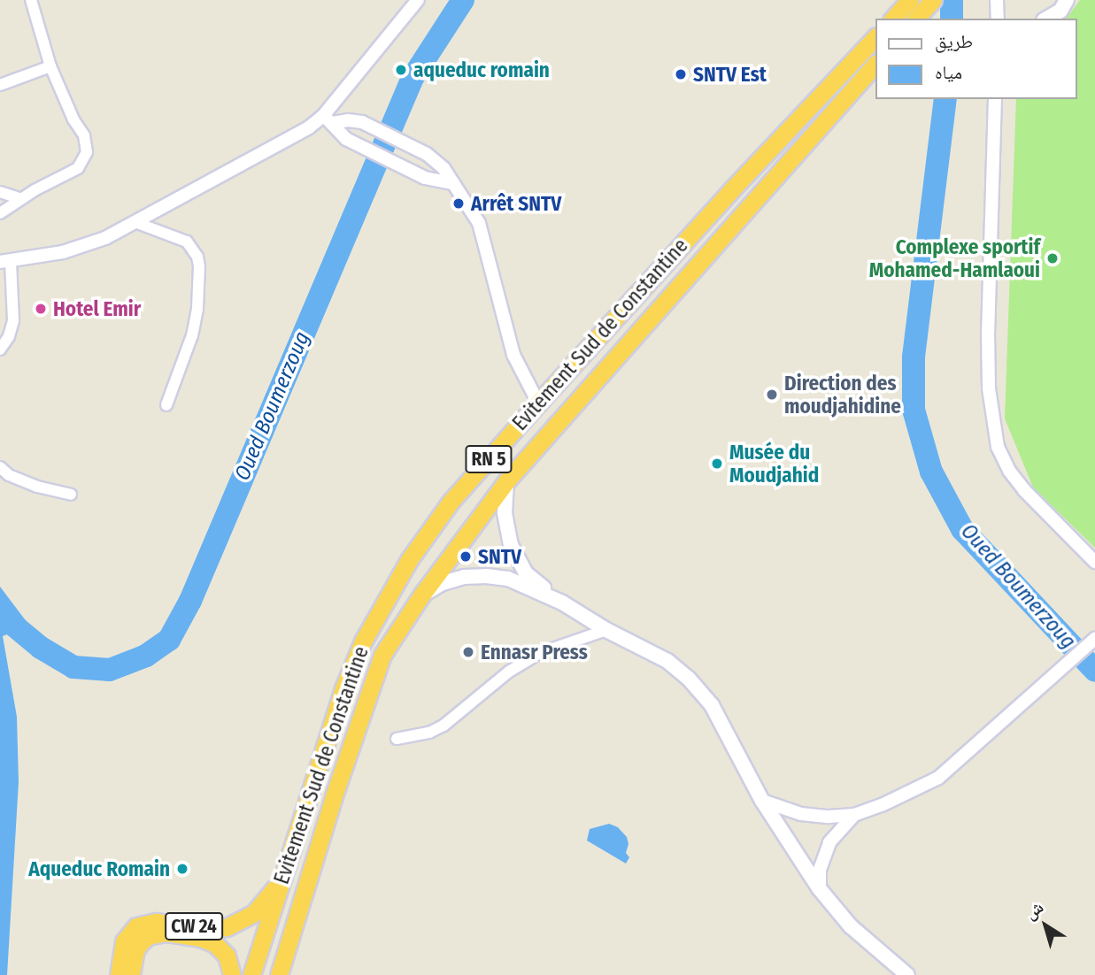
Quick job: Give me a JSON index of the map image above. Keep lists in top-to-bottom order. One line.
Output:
{"streets":{"highway":["Evitement Sud de Constantine","RN 5","CW 24"]},"crossings":[["Evitement Sud de Constantine","CW 24"]],"water":["Oued Boumerzoug"],"places":["aqueduc romain","SNTV Est","Arrêt SNTV","Complexe sportif Mohamed-Hamlaoui","Hotel Emir","Direction des moudjahidine","Musée du Moudjahid","SNTV","Ennasr Press","Aqueduc Romain"],"legend":["طريق","مياه"],"north":"top left"}
